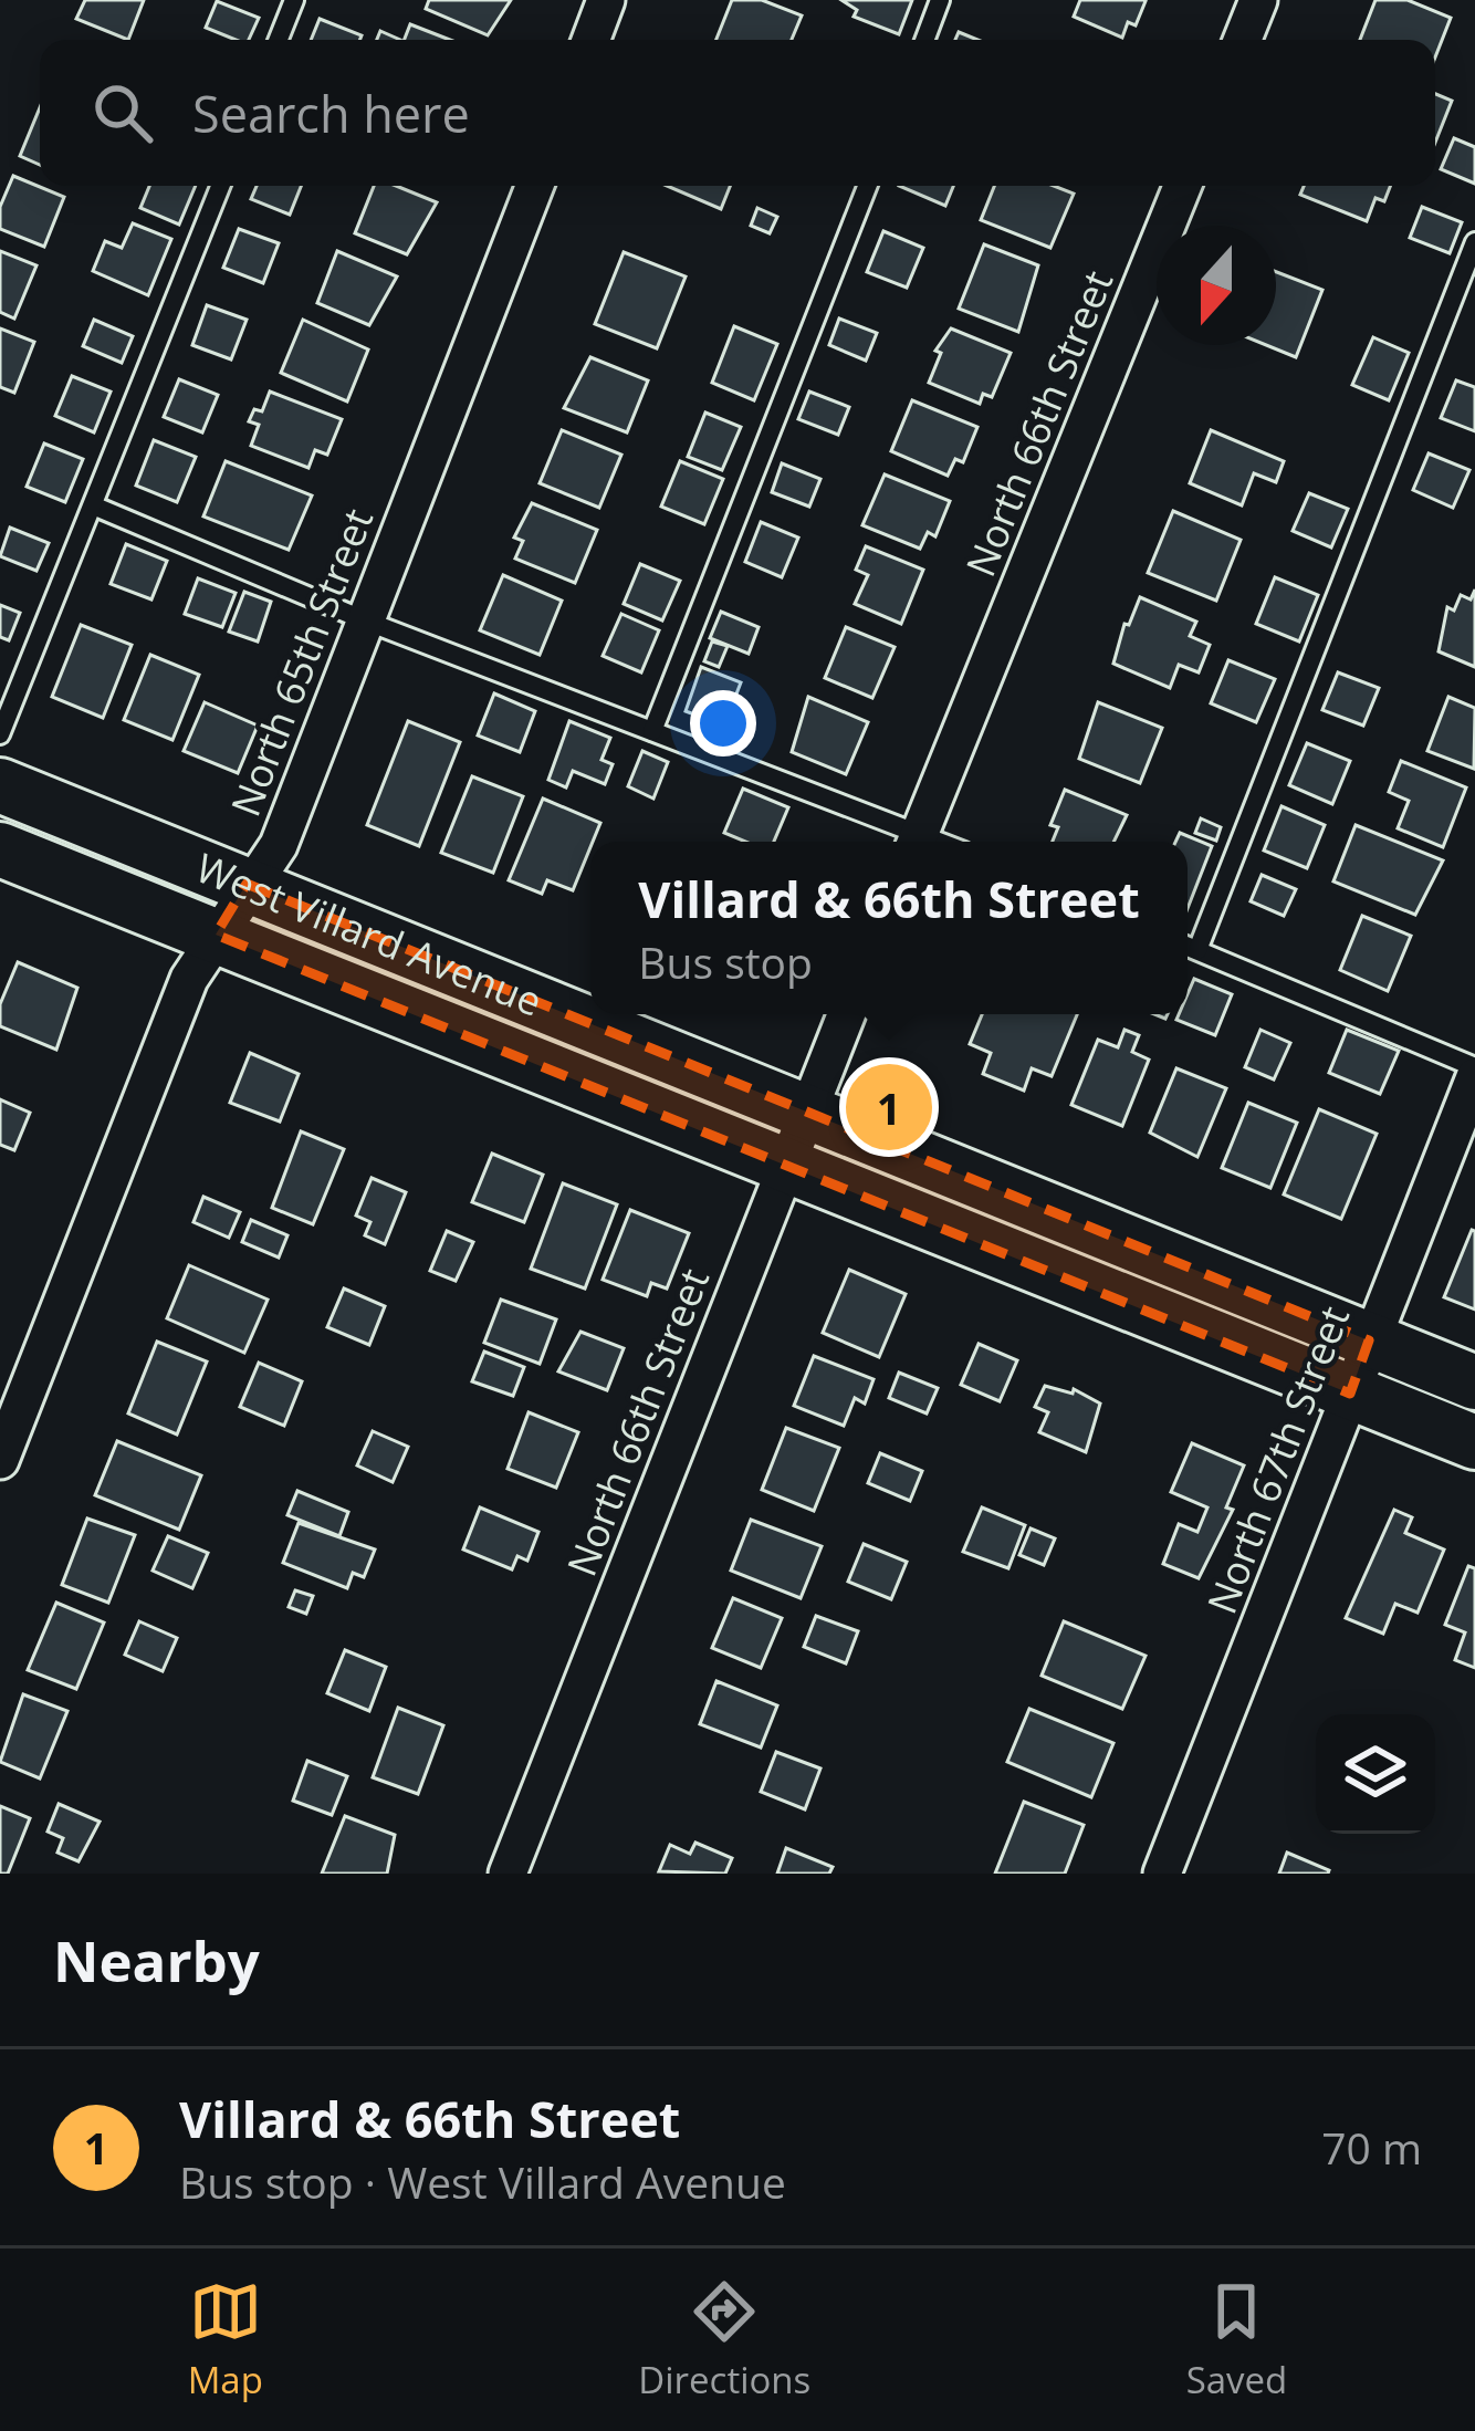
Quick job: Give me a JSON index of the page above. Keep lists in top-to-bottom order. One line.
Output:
{"streets":{"street":["North 66th Street","North 65th Street","West Villard Avenue","North 67th Street"]},"crossings":[["North 66th Street","West Villard Avenue"],["North 65th Street","West Villard Avenue"],["West Villard Avenue","North 67th Street"]],"north":"bottom","page":{"search":"Search here","popup":["Villard & 66th Street","Bus stop"],"pins":"1","heading":"Nearby","list":[{"mark":"1","name":"Villard & 66th Street","note":"Bus stop · West Villard Avenue","value":"70 m"}],"nav":["Map","Directions","Saved"]}}
